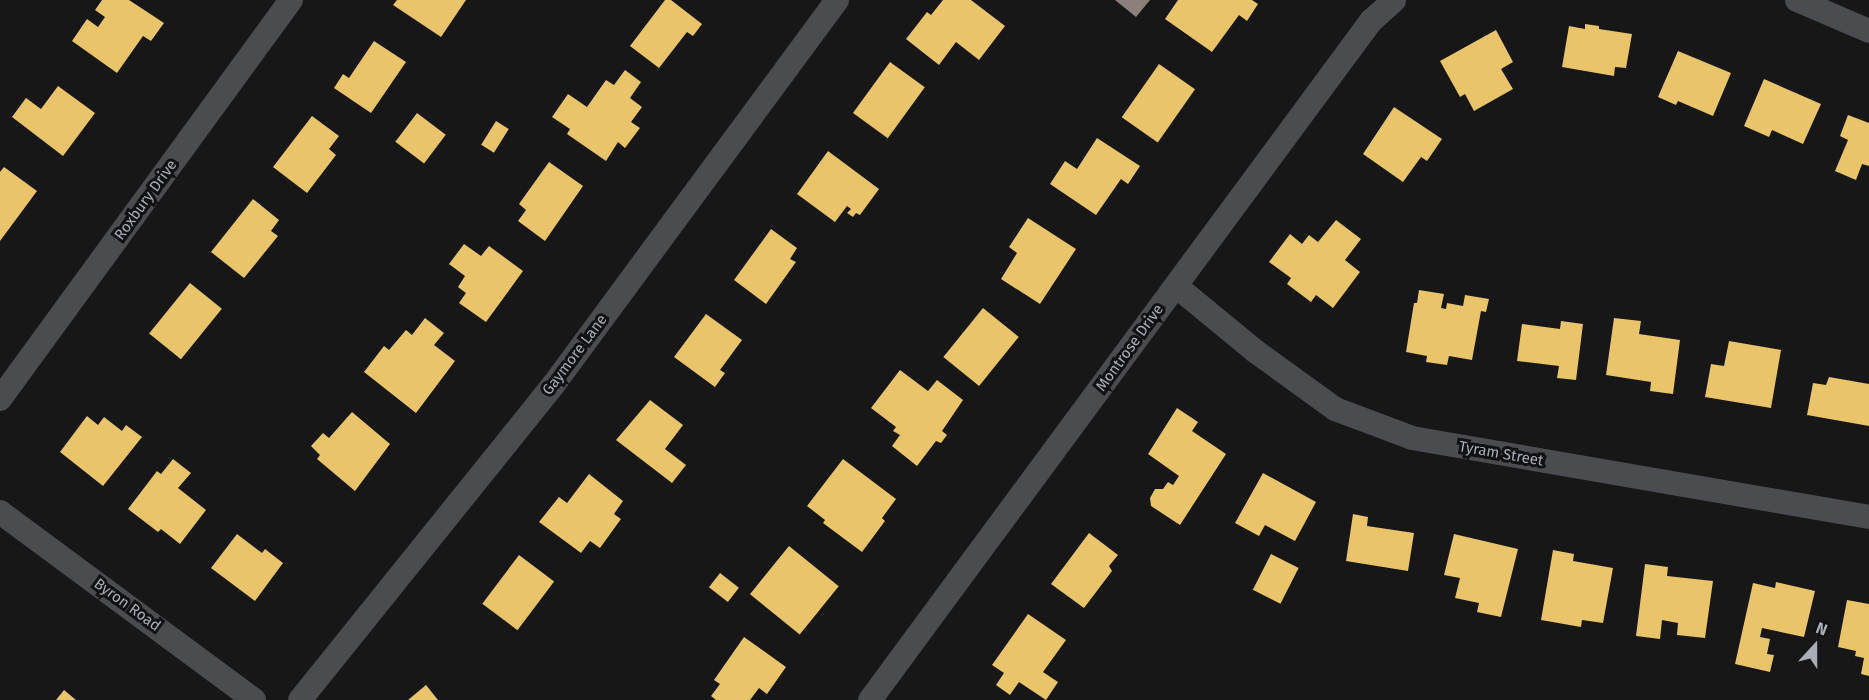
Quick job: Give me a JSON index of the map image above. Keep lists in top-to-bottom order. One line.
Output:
{"streets":{"street":["Roxbury Drive","Montrose Drive","Gaymore Lane","Tyram Street","Byron Road"]},"crossings":[["Montrose Drive","Tyram Street"]],"north":"top"}
